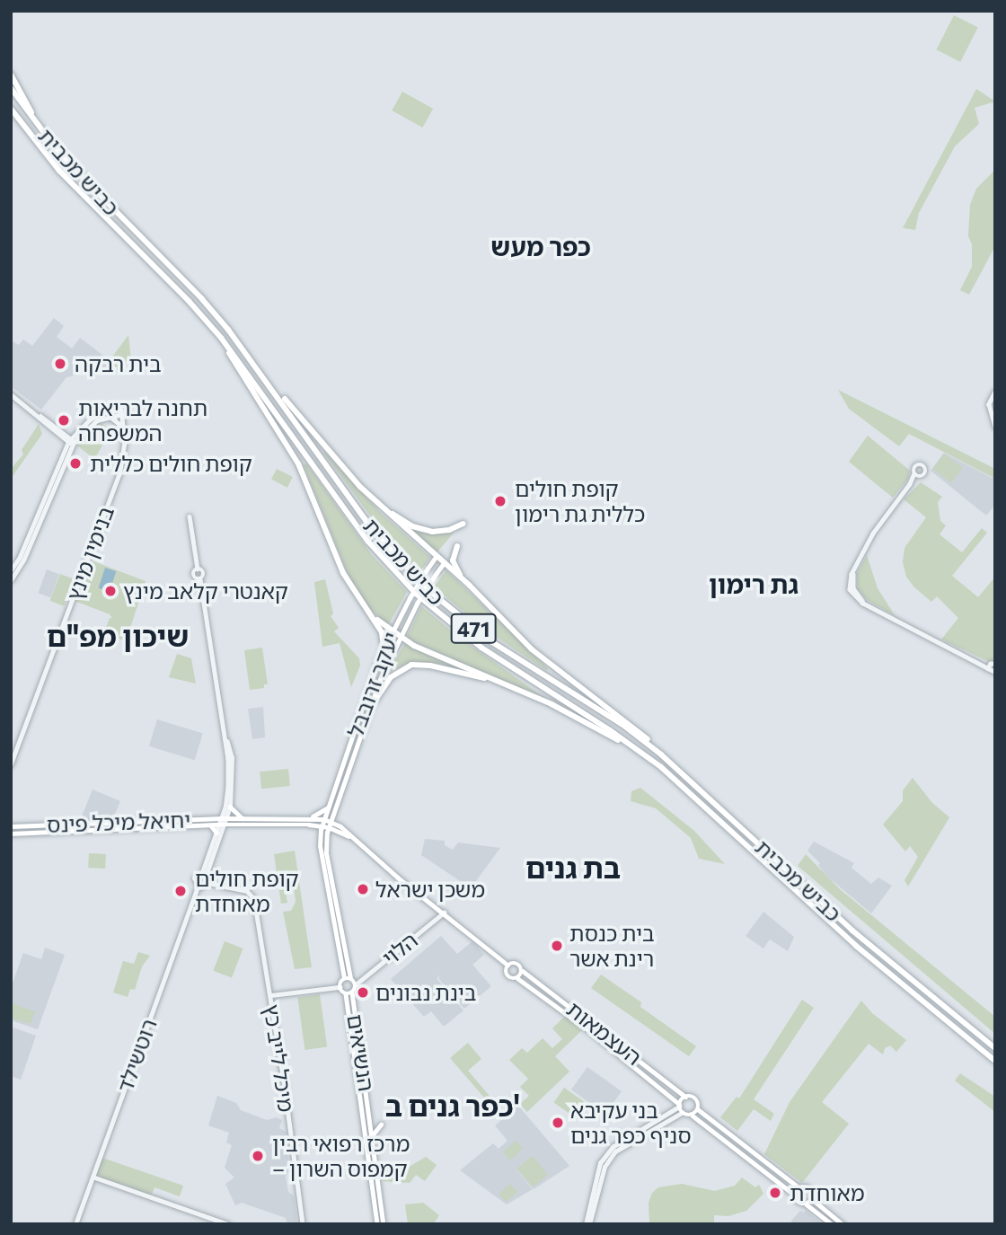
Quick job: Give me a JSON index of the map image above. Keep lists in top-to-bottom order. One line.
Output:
{"streets":{"highway":["כביש מכבית","471"],"main road":["יעקב זרובבל","יחיאל מיכל פינס","העצמאות","הנשיאים"],"street":["בנימין מינץ","הלוי","רוטשילד","מיכל לייב כץ"]},"crossings":[["יעקב זרובבל","יחיאל מיכל פינס"],["הלוי","הנשיאים"]],"districts":["כפר מעש","גת רימון","שיכון מפ\"ם","בת גנים","כפר גנים ב'"],"places":["בית רבקה","תחנה לבריאות המשפחה","קופת חולים כללית","קופת חולים כללית גת רימון","קאנטרי קלאב מינץ","משכן ישראל","קופת חולים מאוחדת","בית כנסת רינת אשר","בינת נבונים","בני עקיבא סניף כפר גנים","מרכז רפואי רבין – קמפוס השרון","מאוחדת"]}
